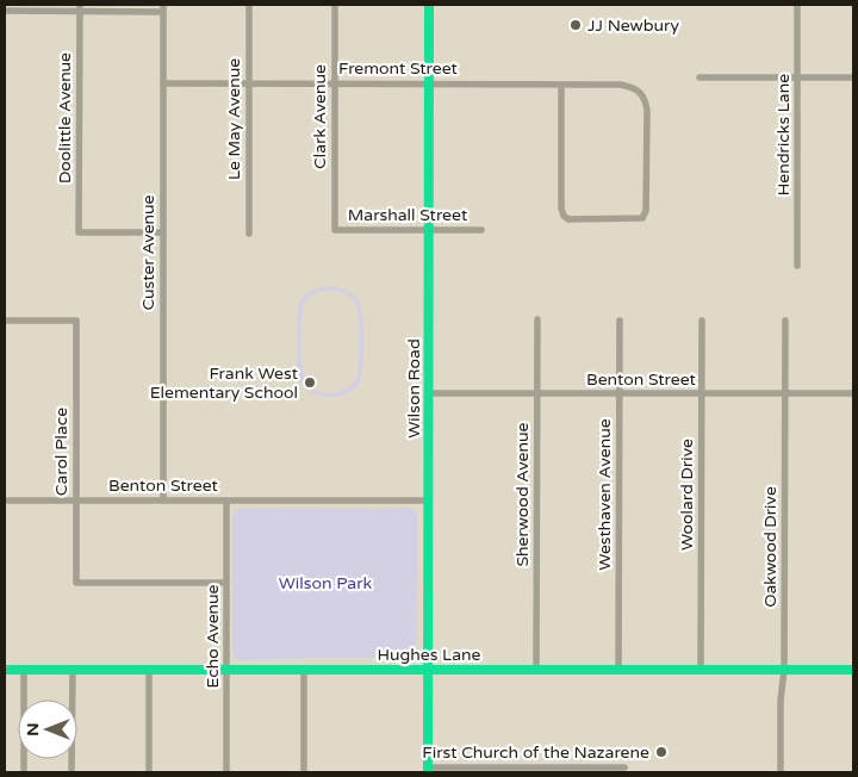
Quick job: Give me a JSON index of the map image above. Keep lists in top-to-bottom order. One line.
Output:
{"streets":{"street":["Fremont Street","Clark Avenue","Doolittle Avenue","Le May Avenue","Hendricks Lane","Marshall Street","Custer Avenue","Benton Street","Wilson Road","Carol Place","Sherwood Avenue","Westhaven Avenue","Woolard Drive","Oakwood Drive","Echo Avenue","Hughes Lane"]},"crossings":[["Fremont Street","Clark Avenue"],["Fremont Street","Le May Avenue"],["Fremont Street","Custer Avenue"],["Fremont Street","Wilson Road"],["Clark Avenue","Marshall Street"],["Doolittle Avenue","Custer Avenue"],["Marshall Street","Wilson Road"],["Custer Avenue","Benton Street"],["Benton Street","Wilson Road"],["Benton Street","Carol Place"],["Benton Street","Sherwood Avenue"],["Benton Street","Westhaven Avenue"],["Benton Street","Woolard Drive"],["Benton Street","Oakwood Drive"],["Benton Street","Echo Avenue"],["Wilson Road","Hughes Lane"],["Carol Place","Echo Avenue"],["Sherwood Avenue","Hughes Lane"],["Westhaven Avenue","Hughes Lane"],["Woolard Drive","Hughes Lane"],["Oakwood Drive","Hughes Lane"],["Echo Avenue","Hughes Lane"]],"parks":["Wilson Park"],"places":["JJ Newbury","Frank West Elementary School","First Church of the Nazarene"],"north":"left"}
